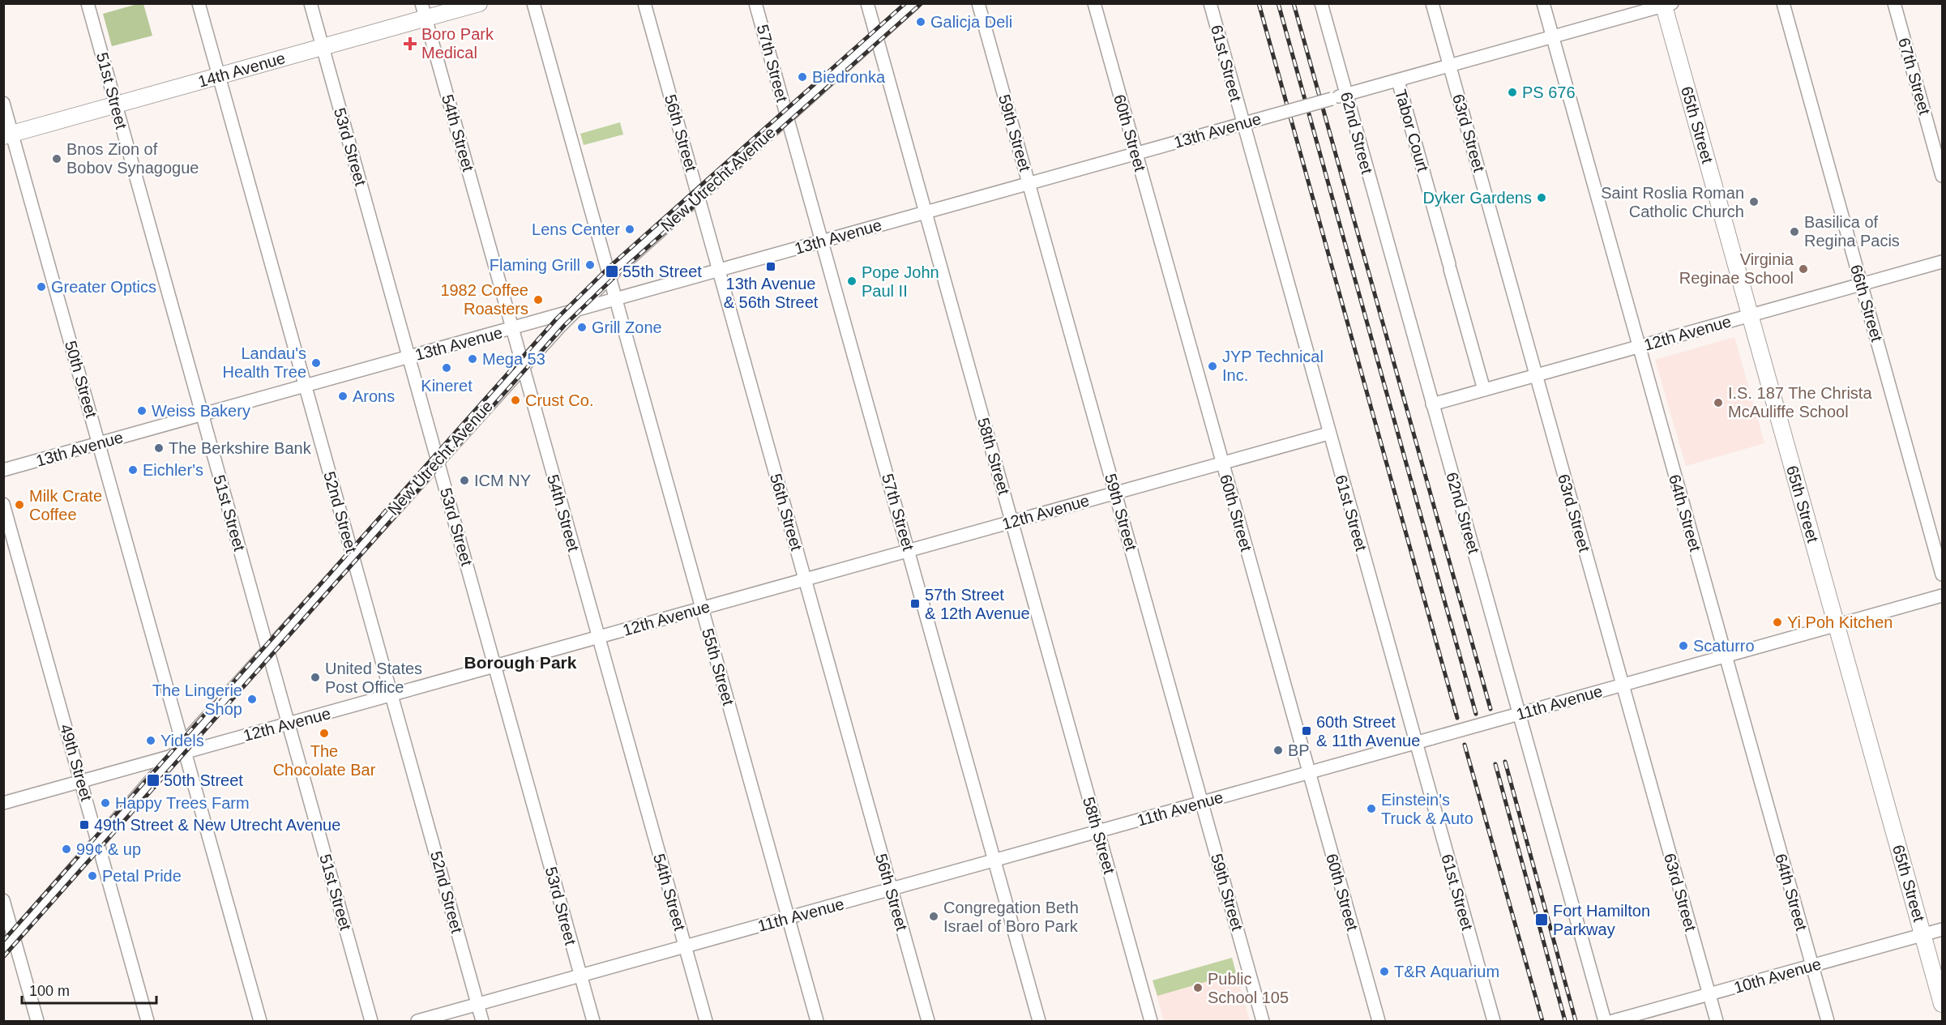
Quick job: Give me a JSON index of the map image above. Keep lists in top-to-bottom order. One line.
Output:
{"streets":{"main road":["14th Avenue","65th Street"],"street":["57th Street","61st Street","67th Street","51st Street","13th Avenue","Tabor Court","54th Street","56th Street","59th Street","60th Street","62nd Street","63rd Street","53rd Street","New Utrecht Avenue","66th Street","12th Avenue","50th Street","58th Street","52nd Street","64th Street","55th Street","11th Avenue","49th Street","10th Avenue"]},"crossings":[["57th Street","13th Avenue"],["57th Street","New Utrecht Avenue"],["57th Street","12th Avenue"],["57th Street","11th Avenue"],["61st Street","13th Avenue"],["61st Street","12th Avenue"],["61st Street","11th Avenue"],["14th Avenue","51st Street"],["14th Avenue","54th Street"],["14th Avenue","53rd Street"],["14th Avenue","50th Street"],["14th Avenue","52nd Street"],["51st Street","13th Avenue"],["51st Street","New Utrecht Avenue"],["51st Street","12th Avenue"],["65th Street","13th Avenue"],["65th Street","12th Avenue"],["65th Street","11th Avenue"],["65th Street","10th Avenue"],["13th Avenue","Tabor Court"],["13th Avenue","54th Street"],["13th Avenue","56th Street"],["13th Avenue","59th Street"],["13th Avenue","60th Street"],["13th Avenue","62nd Street"],["13th Avenue","63rd Street"],["13th Avenue","53rd Street"],["13th Avenue","New Utrecht Avenue"],["13th Avenue","50th Street"],["13th Avenue","58th Street"],["13th Avenue","52nd Street"],["13th Avenue","64th Street"],["13th Avenue","55th Street"],["Tabor Court","12th Avenue"],["54th Street","New Utrecht Avenue"],["54th Street","12th Avenue"],["54th Street","11th Avenue"],["56th Street","New Utrecht Avenue"],["56th Street","12th Avenue"],["56th Street","11th Avenue"],["59th Street","12th Avenue"],["59th Street","11th Avenue"],["60th Street","12th Avenue"],["60th Street","11th Avenue"],["62nd Street","12th Avenue"],["62nd Street","11th Avenue"],["63rd Street","12th Avenue"],["63rd Street","11th Avenue"],["63rd Street","10th Avenue"],["53rd Street","New Utrecht Avenue"],["53rd Street","12th Avenue"],["53rd Street","11th Avenue"],["New Utrecht Avenue","12th Avenue"],["New Utrecht Avenue","50th Street"],["New Utrecht Avenue","58th Street"],["New Utrecht Avenue","52nd Street"],["New Utrecht Avenue","55th Street"],["New Utrecht Avenue","49th Street"],["66th Street","12th Avenue"],["12th Avenue","50th Street"],["12th Avenue","58th Street"],["12th Avenue","52nd Street"],["12th Avenue","64th Street"],["12th Avenue","55th Street"],["12th Avenue","49th Street"],["58th Street","11th Avenue"],["52nd Street","11th Avenue"],["64th Street","11th Avenue"],["64th Street","10th Avenue"],["55th Street","11th Avenue"]],"districts":["Borough Park"],"places":{"other":["Galicja Deli","Biedronka","PS 676","Bnos Zion of Bobov Synagogue","Dyker Gardens","Saint Roslia Roman Catholic Church","Lens Center","Basilica of Regina Pacis","Flaming Grill","Virginia Reginae School","Pope John Paul II","Greater Optics","1982 Coffee Roasters","Grill Zone","Mega 53","Landau's Health Tree","JYP Technical Inc.","Kineret","Arons","Crust Co.","I.S. 187 The Christa McAuliffe School","Weiss Bakery","The Berkshire Bank","Eichler's","ICM NY","Milk Crate Coffee","Yi Poh Kitchen","Scaturro","United States Post Office","The Lingerie Shop","The Chocolate Bar","Yidels","BP","Happy Trees Farm","Einstein's Truck & Auto","99¢ & up","Petal Pride","Congregation Beth Israel of Boro Park","T&R Aquarium","Public School 105"],"health":["Boro Park Medical"],"transit":["13th Avenue & 56th Street","55th Street","57th Street & 12th Avenue","60th Street & 11th Avenue","50th Street","49th Street & New Utrecht Avenue","Fort Hamilton Parkway"]},"scale_bar":"100 m"}
